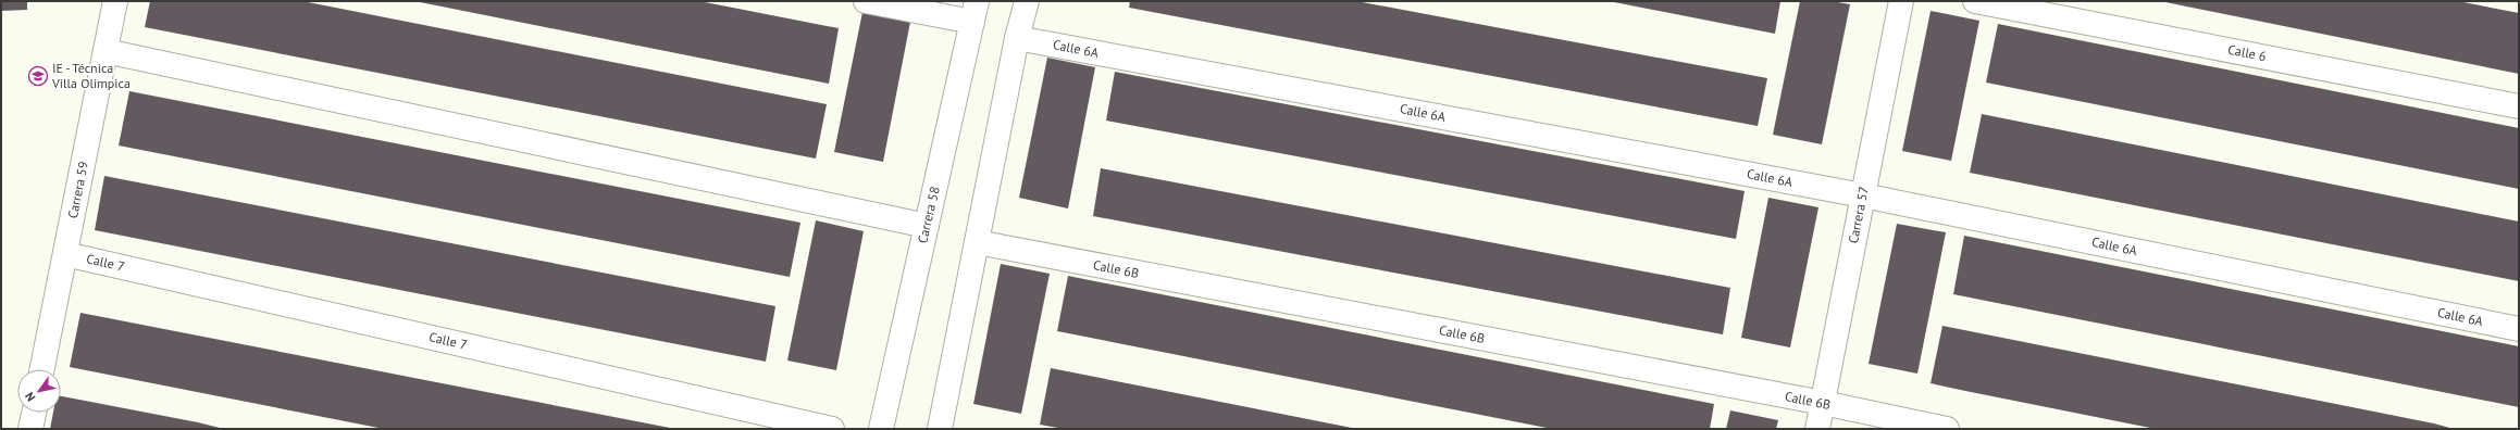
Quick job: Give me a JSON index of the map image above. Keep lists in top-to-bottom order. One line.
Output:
{"streets":{"street":["Calle 6A","Calle 6","Carrera 59","Carrera 58","Carrera 57","Calle 7","Calle 6B"]},"crossings":[["Calle 6A","Carrera 57"],["Carrera 59","Calle 7"],["Carrera 57","Calle 6B"]],"places":{"school or university":["IE - Técnica Villa Olimpica"]},"north":"bottom left"}
